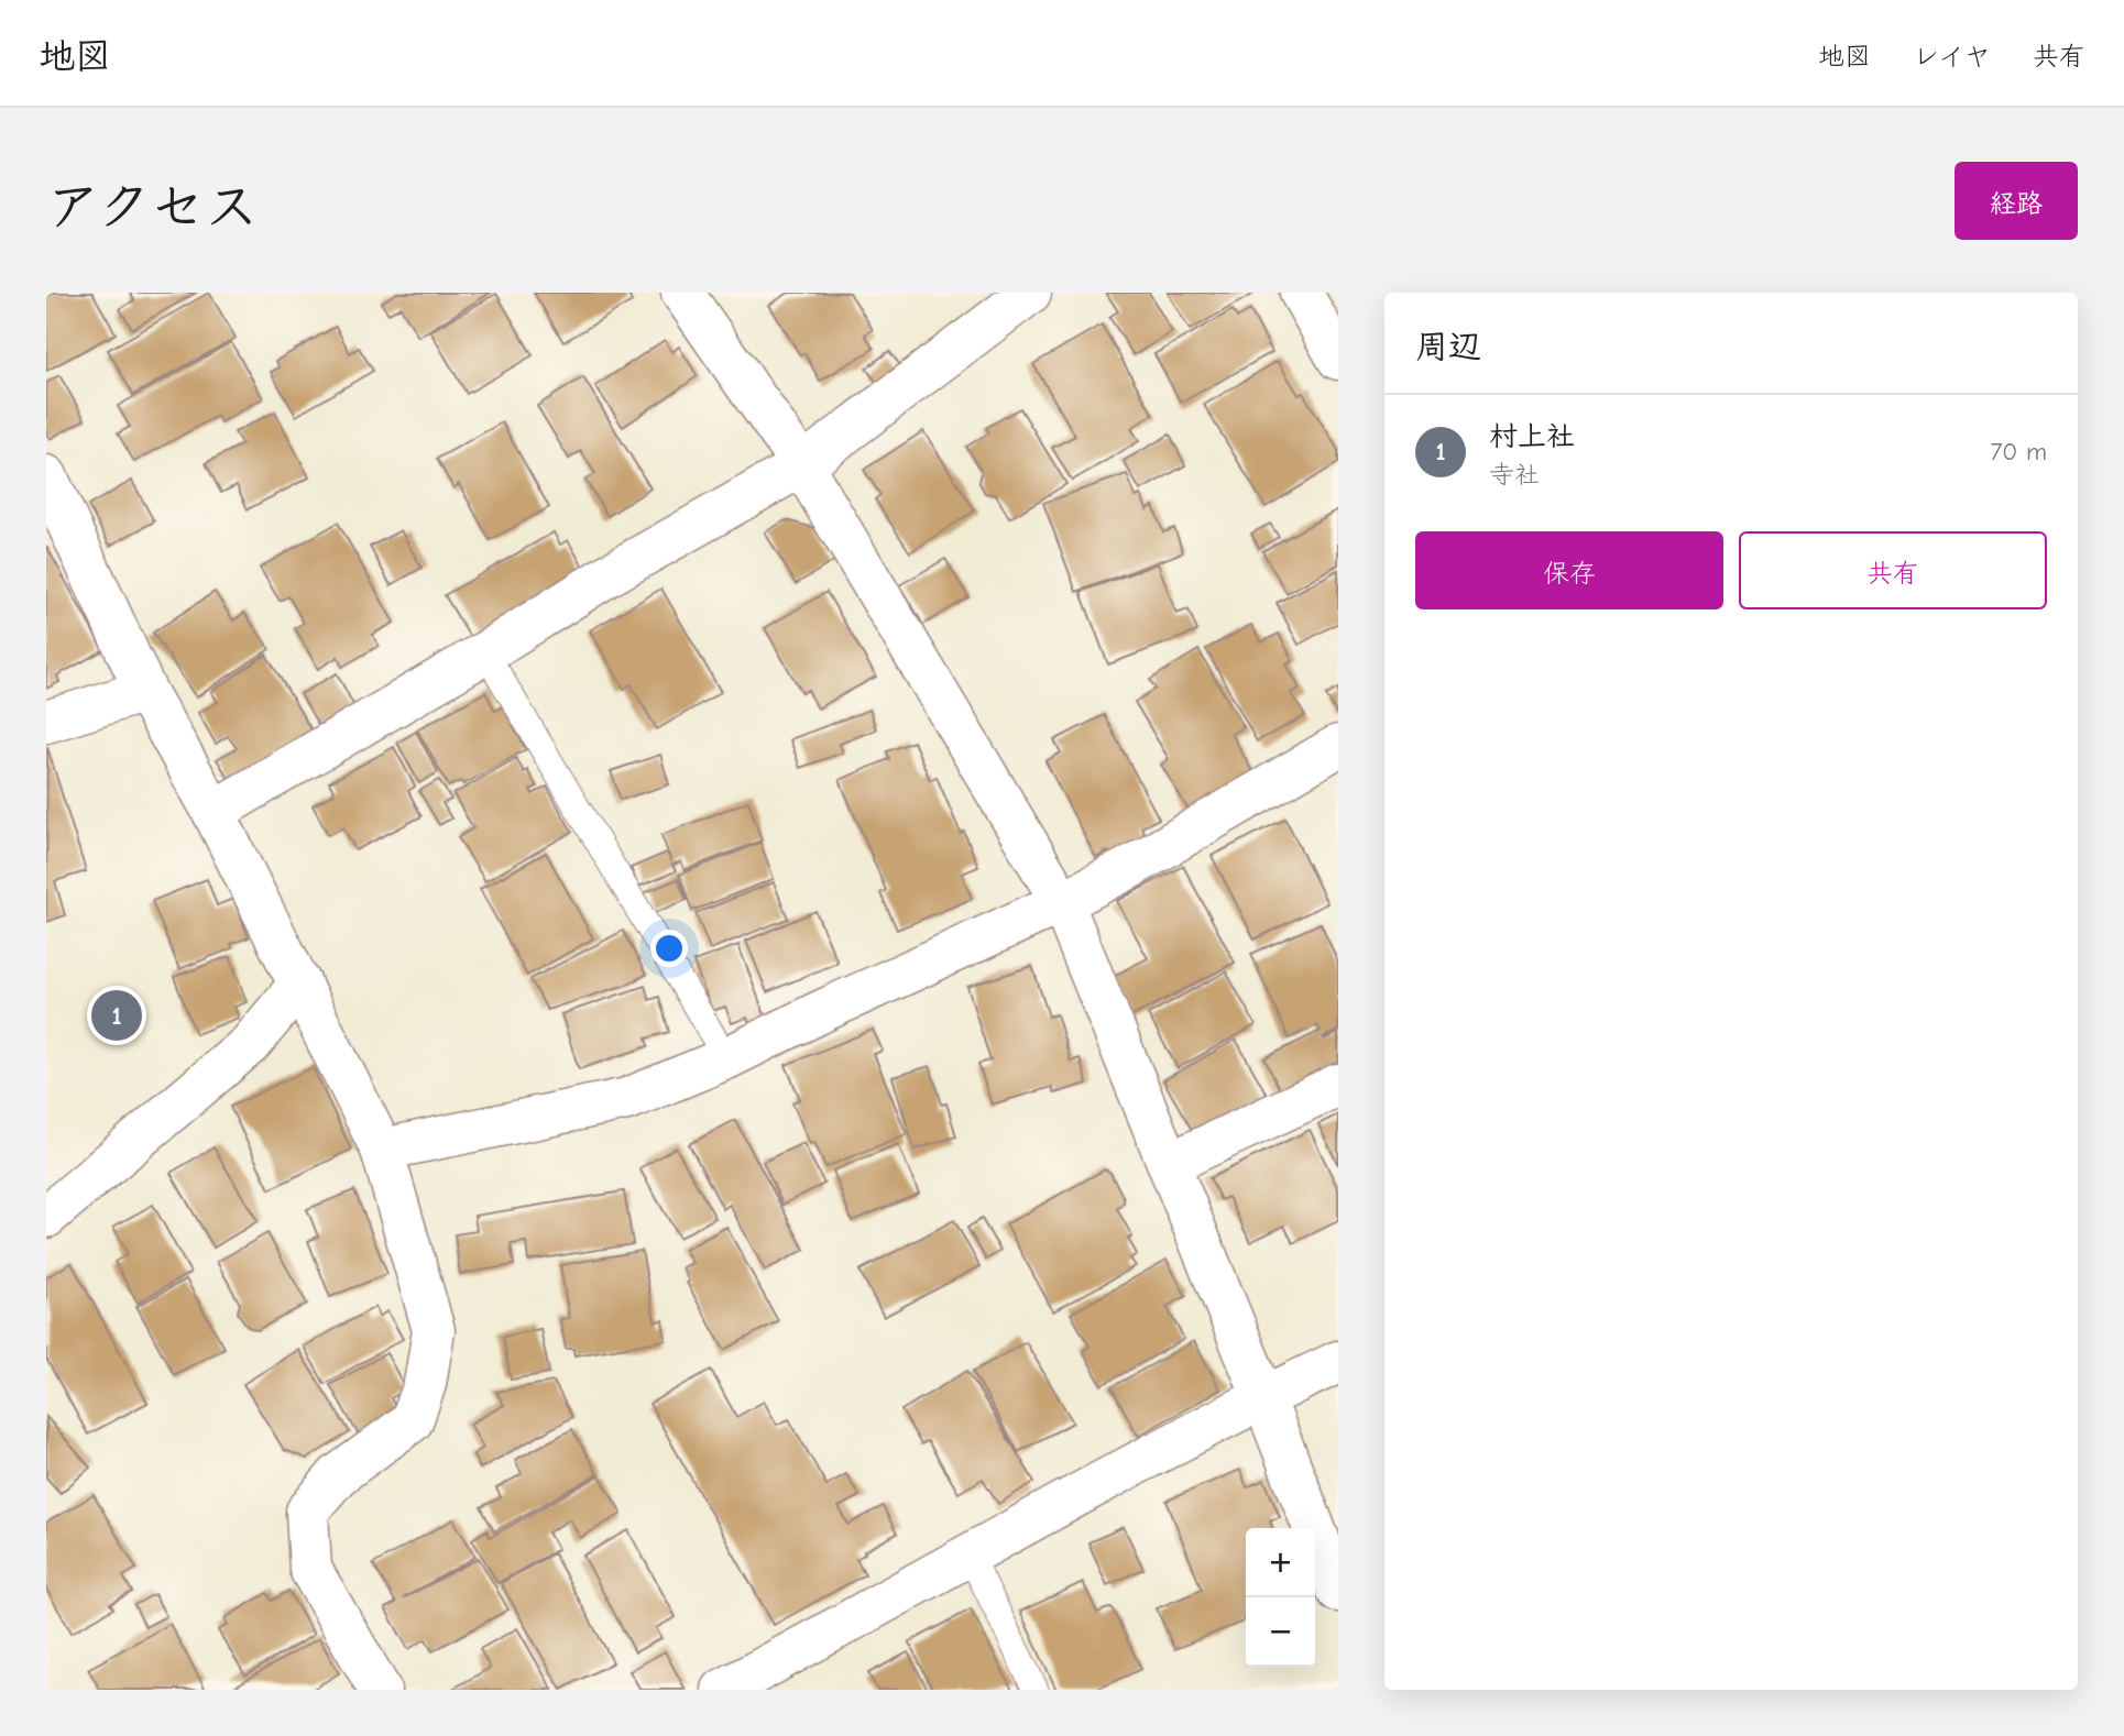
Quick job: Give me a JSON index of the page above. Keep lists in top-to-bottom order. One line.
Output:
{"page":{"header":"地図","nav":["地図","レイヤ","共有"],"title":"アクセス","buttons":["経路",["保存","共有"]],"heading":"周辺","list":[{"mark":"1","name":"村上社","note":"寺社","value":"70 m"}],"pins":"1","map_buttons":["+","−"]}}
